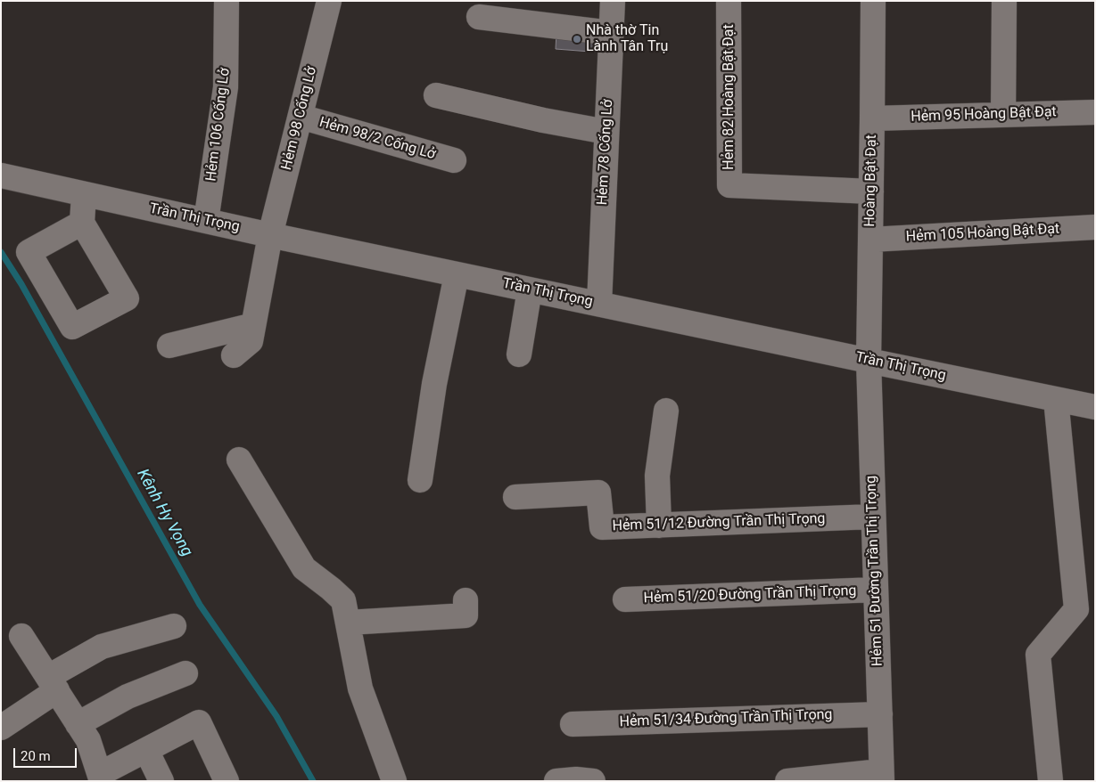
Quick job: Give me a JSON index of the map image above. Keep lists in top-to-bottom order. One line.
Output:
{"streets":{"street":["Hẻm 82 Hoàng Bật Đạt","Hẻm 95 Hoàng Bật Đạt","Hẻm 98 Cống Lở","Hẻm 106 Cống Lở","Hẻm 98/2 Cống Lở","Hẻm 78 Cống Lở","Hoàng Bật Đạt","Trần Thị Trọng","Hẻm 105 Hoàng Bật Đạt","Hẻm 51/12 Đường Trần Thị Trọng","Hẻm 51 Đường Trần Thị Trọng","Hẻm 51/20 Đường Trần Thị Trọng","Hẻm 51/34 Đường Trần Thị Trọng"]},"crossings":[["Hẻm 82 Hoàng Bật Đạt","Hoàng Bật Đạt"],["Hẻm 95 Hoàng Bật Đạt","Hoàng Bật Đạt"],["Hẻm 98 Cống Lở","Hẻm 98/2 Cống Lở"],["Hẻm 98 Cống Lở","Trần Thị Trọng"],["Hẻm 106 Cống Lở","Trần Thị Trọng"],["Hẻm 78 Cống Lở","Trần Thị Trọng"],["Hoàng Bật Đạt","Trần Thị Trọng"],["Hoàng Bật Đạt","Hẻm 105 Hoàng Bật Đạt"],["Hoàng Bật Đạt","Hẻm 51 Đường Trần Thị Trọng"],["Trần Thị Trọng","Hẻm 51 Đường Trần Thị Trọng"],["Hẻm 51/12 Đường Trần Thị Trọng","Hẻm 51 Đường Trần Thị Trọng"],["Hẻm 51 Đường Trần Thị Trọng","Hẻm 51/20 Đường Trần Thị Trọng"],["Hẻm 51 Đường Trần Thị Trọng","Hẻm 51/34 Đường Trần Thị Trọng"]],"water":["Kênh Hy Vọng"],"places":["Nhà thờ Tin Lành Tân Trụ"],"scale_bar":"20 m"}
